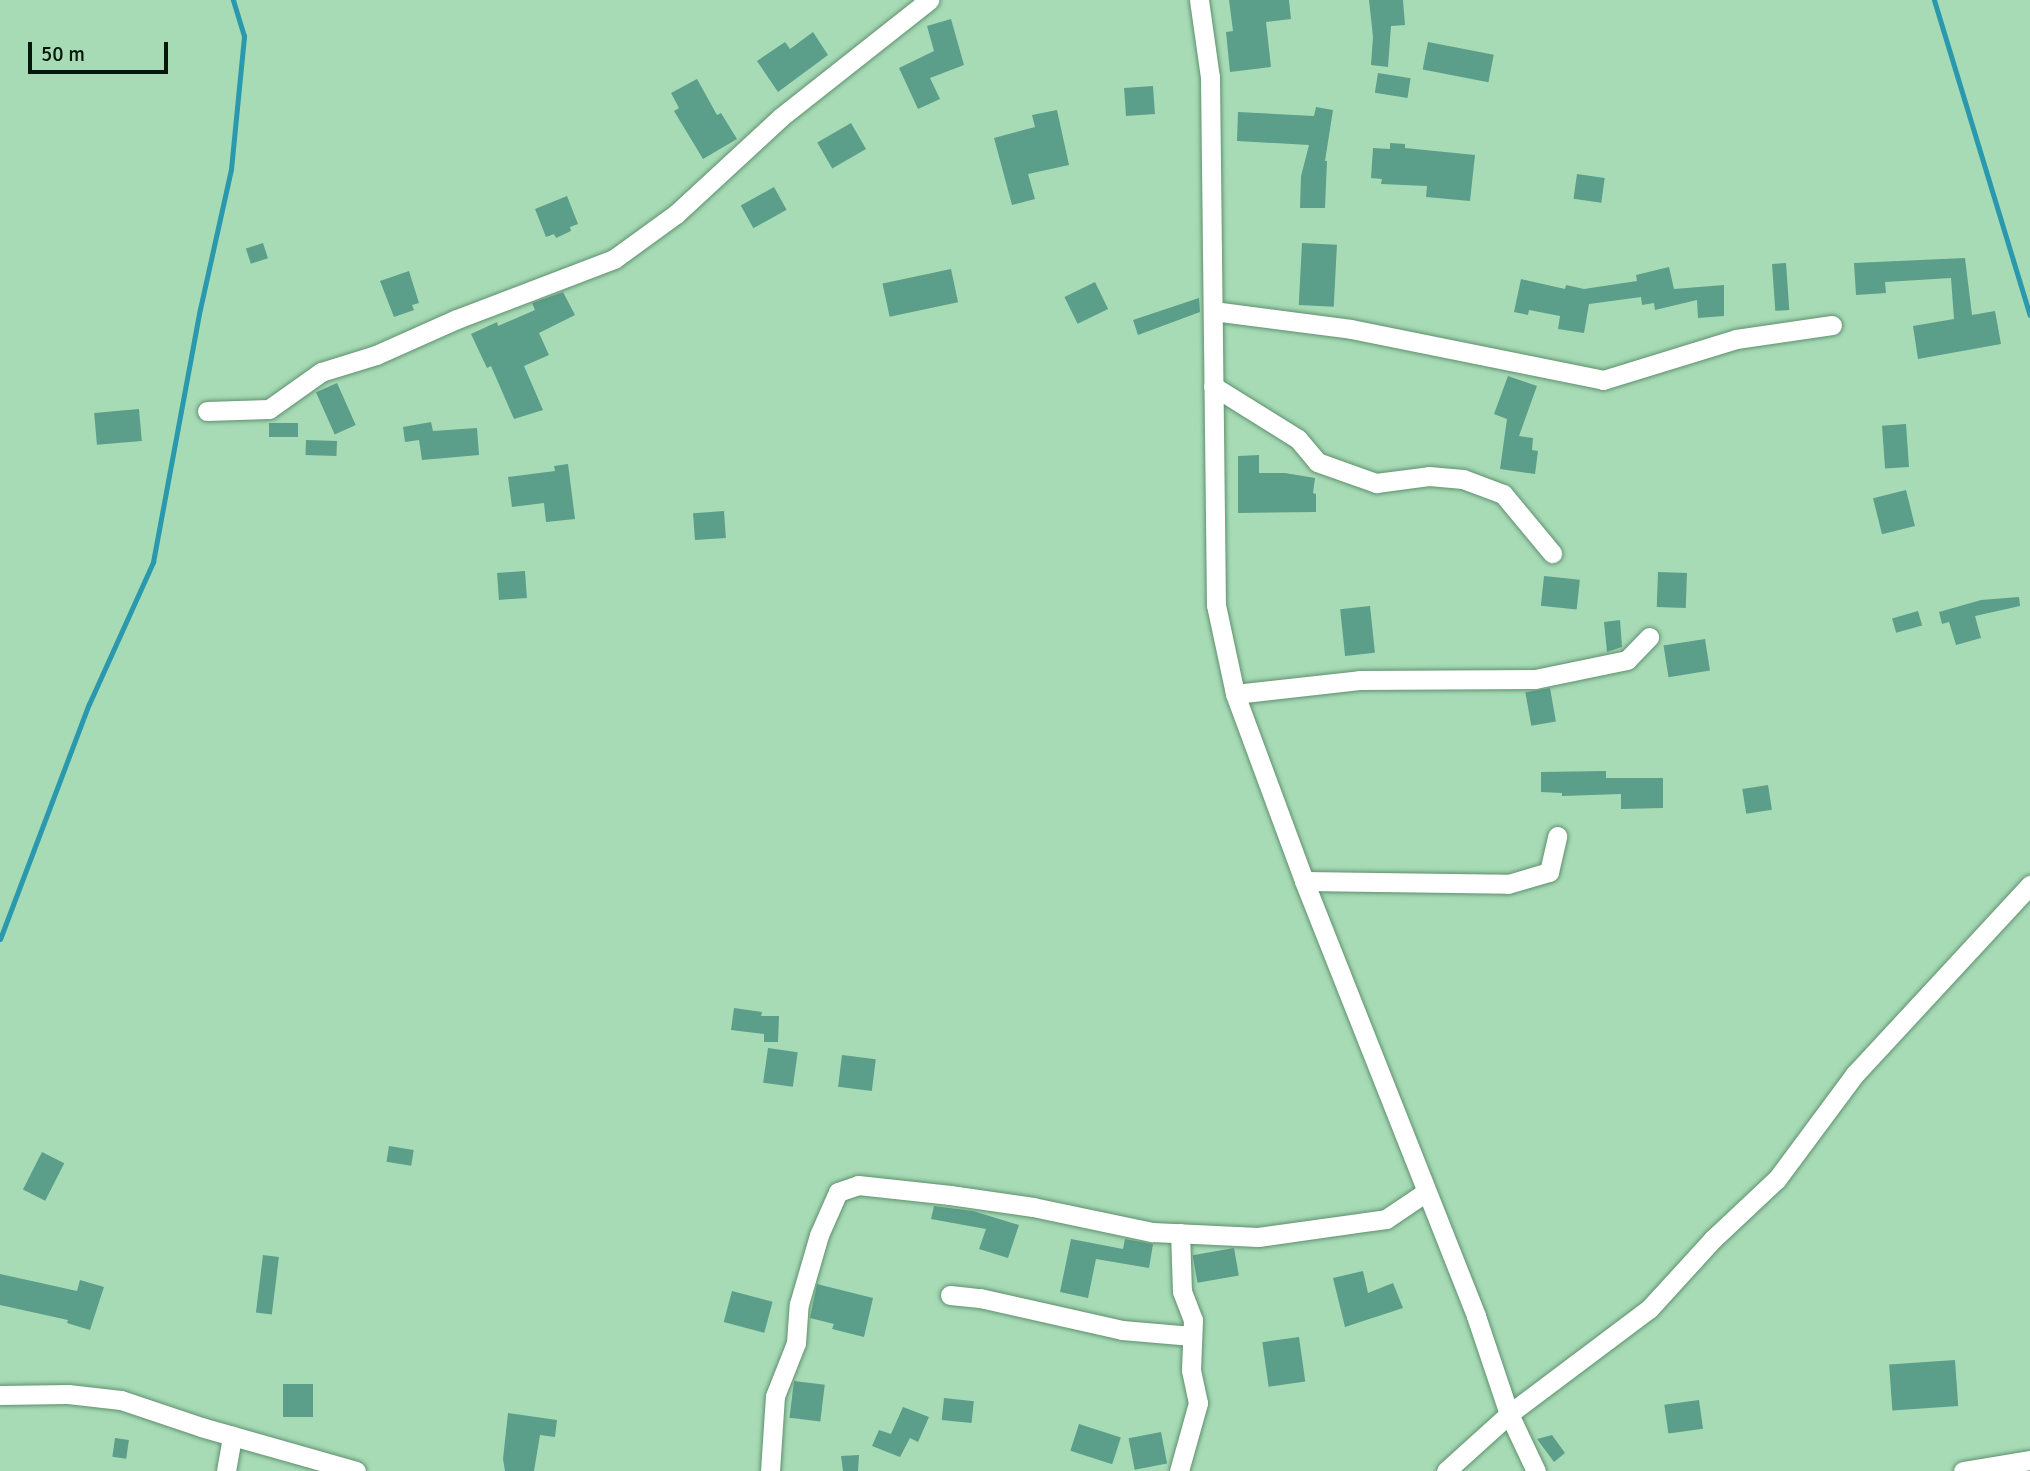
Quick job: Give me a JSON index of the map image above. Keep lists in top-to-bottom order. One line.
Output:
{"scale_bar":"50 m"}
